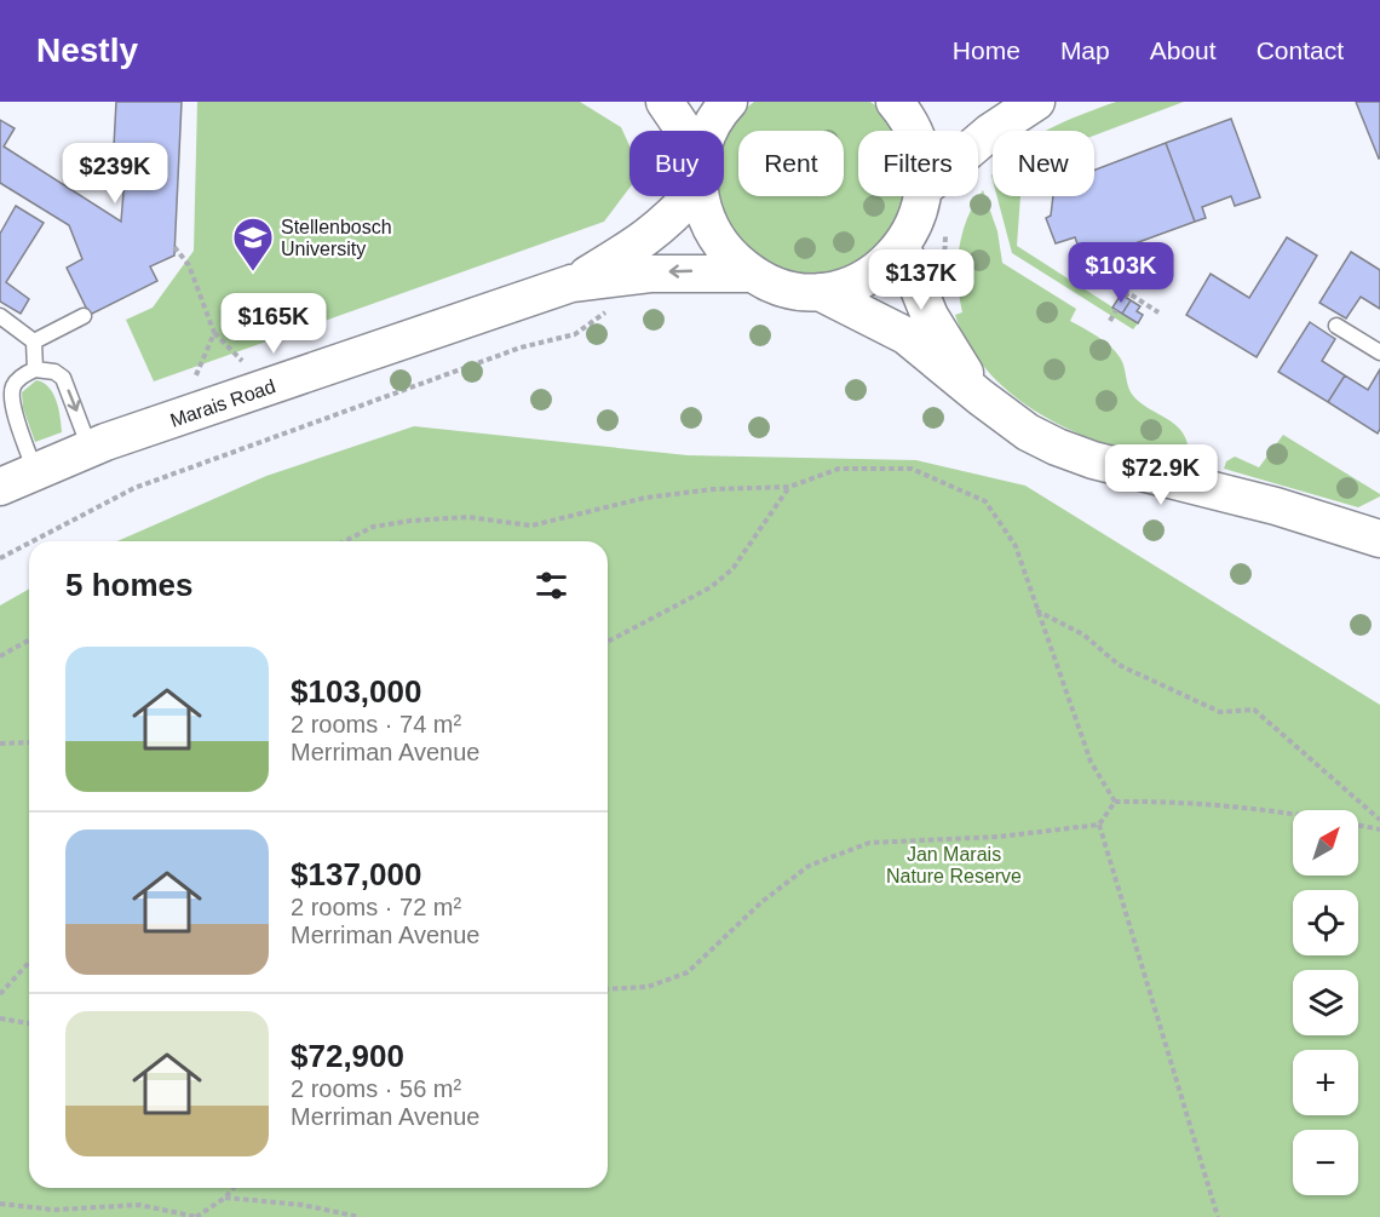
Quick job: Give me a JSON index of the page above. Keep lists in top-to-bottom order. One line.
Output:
{"streets":{"street":["Marais Road"]},"parks":["Jan Marais Nature Reserve"],"places":{"school or university":["Stellenbosch University"]},"north":"top right","page":{"header":"Nestly","nav":["Home","Map","About","Contact"],"chip":["Buy","Rent","Filters","New"],"price":["$239K","$103K","$137K","$165K","$72.9K"],"heading":"5 homes","list":[{"name":"$103,000","note":"2 rooms · 74 m² · Merriman Avenue"},{"name":"$137,000","note":"2 rooms · 72 m² · Merriman Avenue"},{"name":"$72,900","note":"2 rooms · 56 m² · Merriman Avenue"}],"map_buttons":["+","−"]}}
